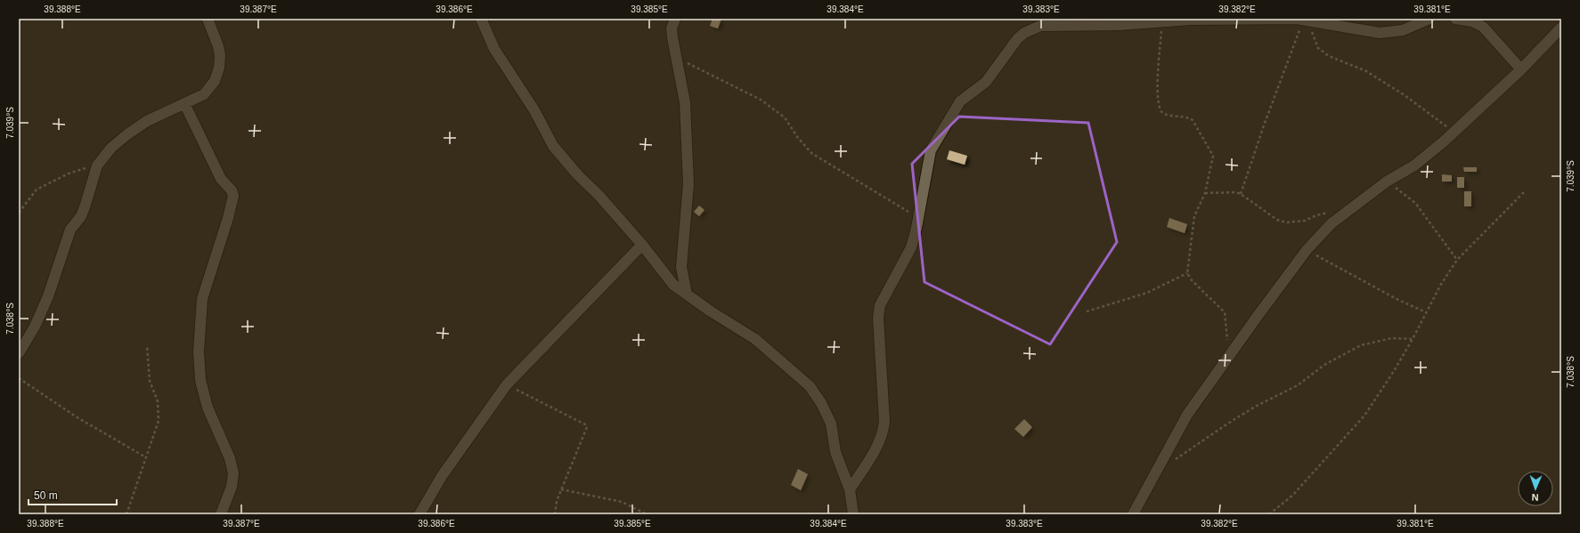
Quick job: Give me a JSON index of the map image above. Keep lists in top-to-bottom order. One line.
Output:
{"scale_bar":"50 m","north":"bottom","coordinates":["39.388°E","39.387°E","39.386°E","39.385°E","39.384°E","39.383°E","39.382°E","39.381°E","7.039°S","7.038°S"]}
